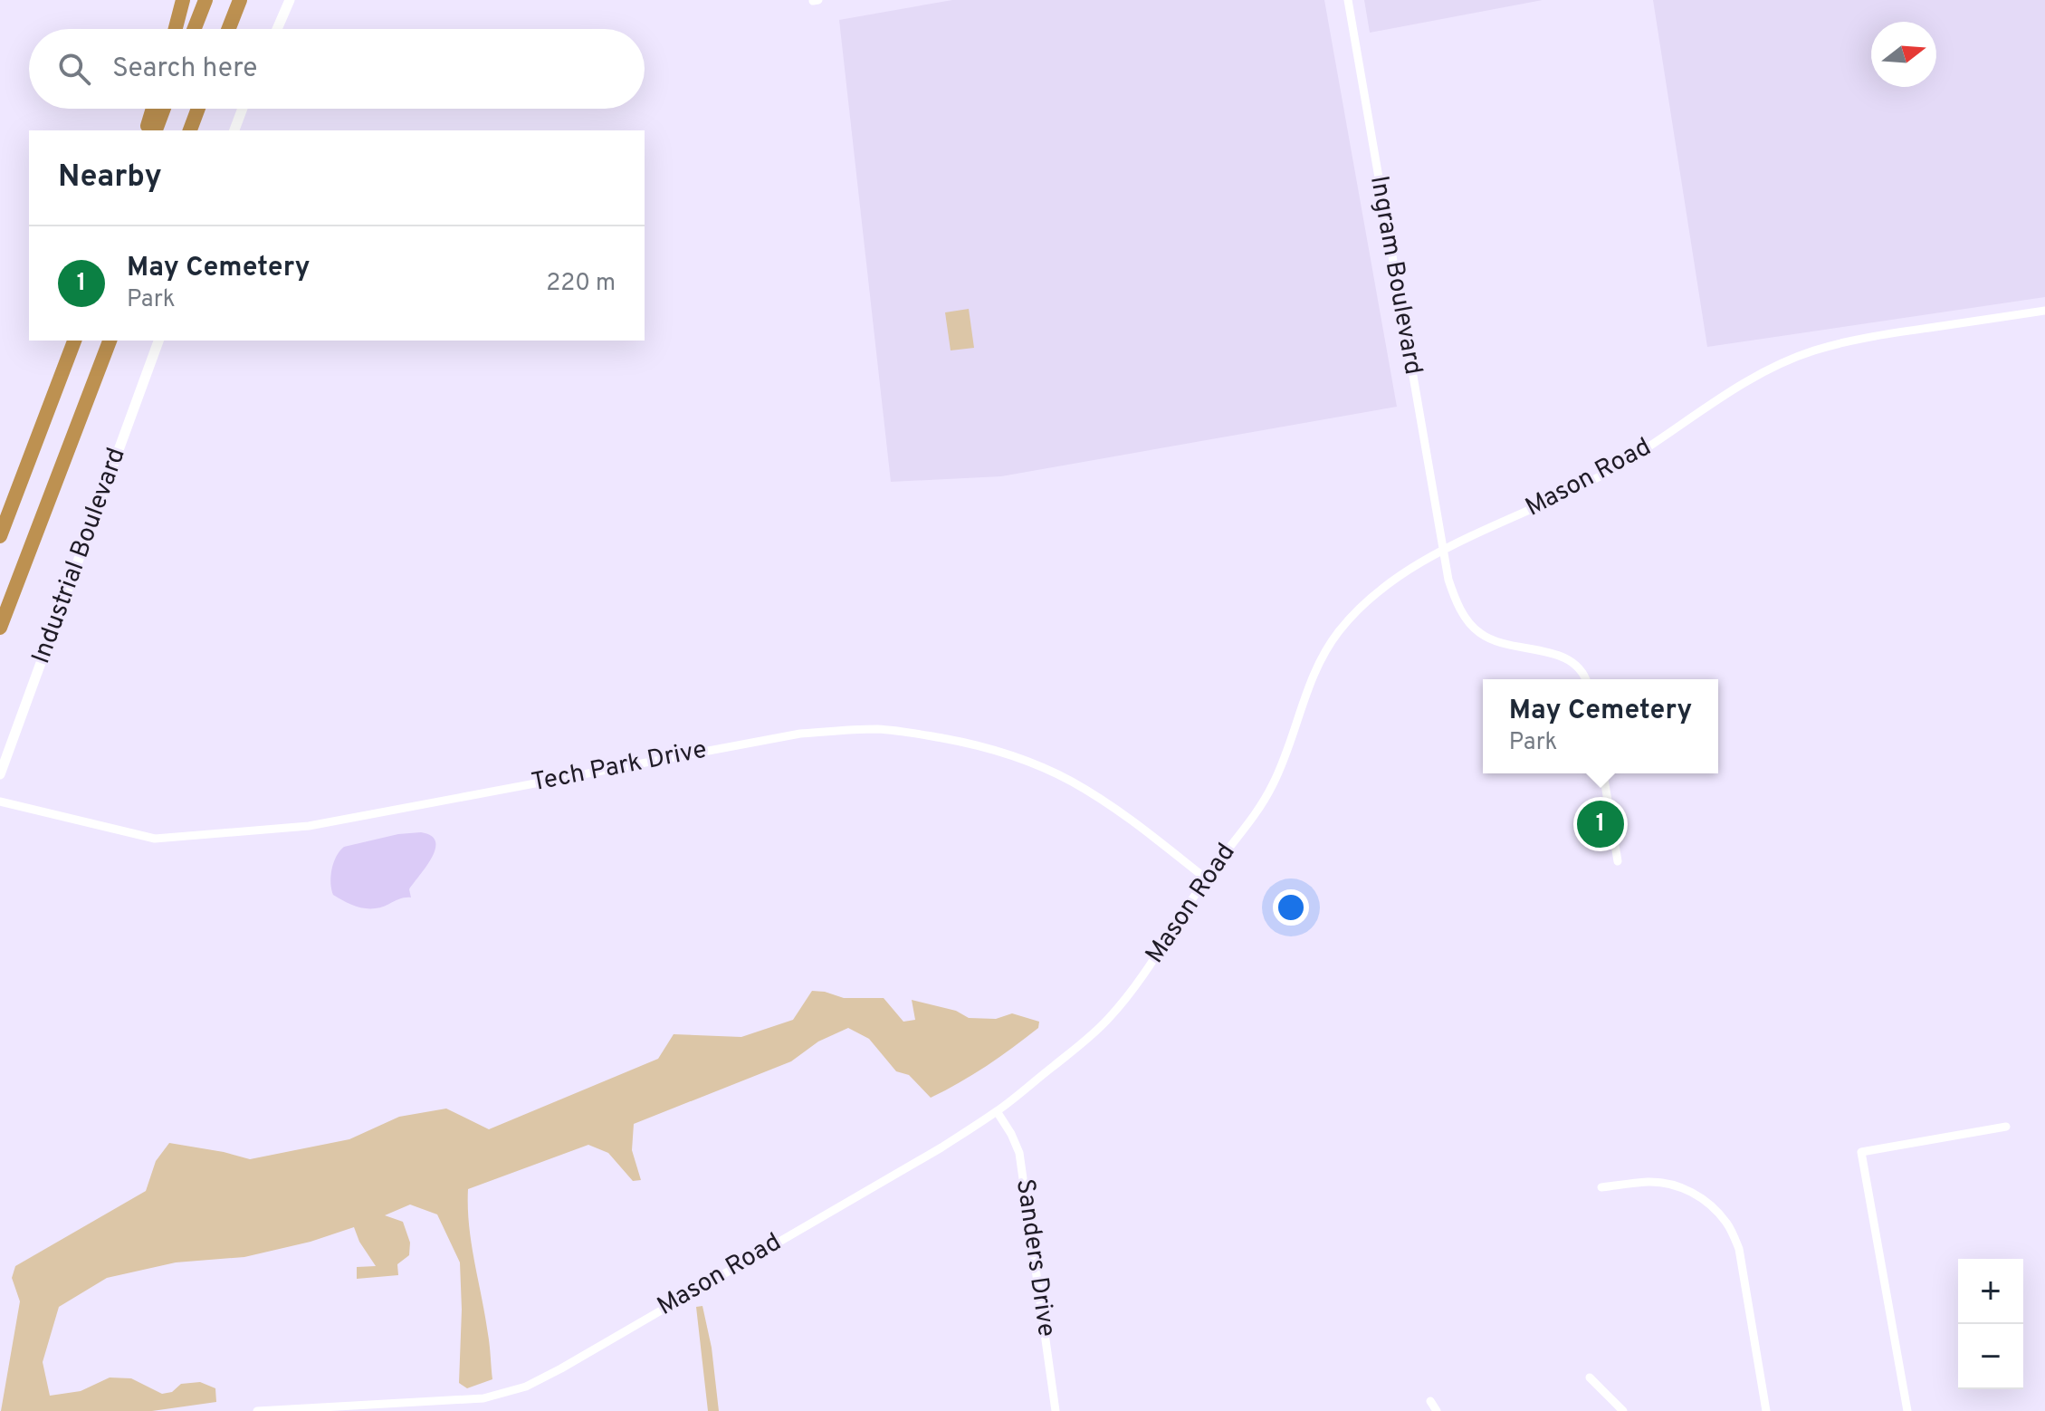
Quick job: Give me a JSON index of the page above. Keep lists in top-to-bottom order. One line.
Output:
{"streets":{"street":["Ingram Boulevard","Mason Road","Industrial Boulevard","Tech Park Drive","Sanders Drive"]},"crossings":[["Ingram Boulevard","Mason Road"],["Mason Road","Tech Park Drive"],["Mason Road","Sanders Drive"]],"north":"right","page":{"search":"Search here","heading":"Nearby","list":[{"mark":"1","name":"May Cemetery","note":"Park","value":"220 m"}],"popup":["May Cemetery","Park"],"pins":"1","map_buttons":["+","−"]}}
